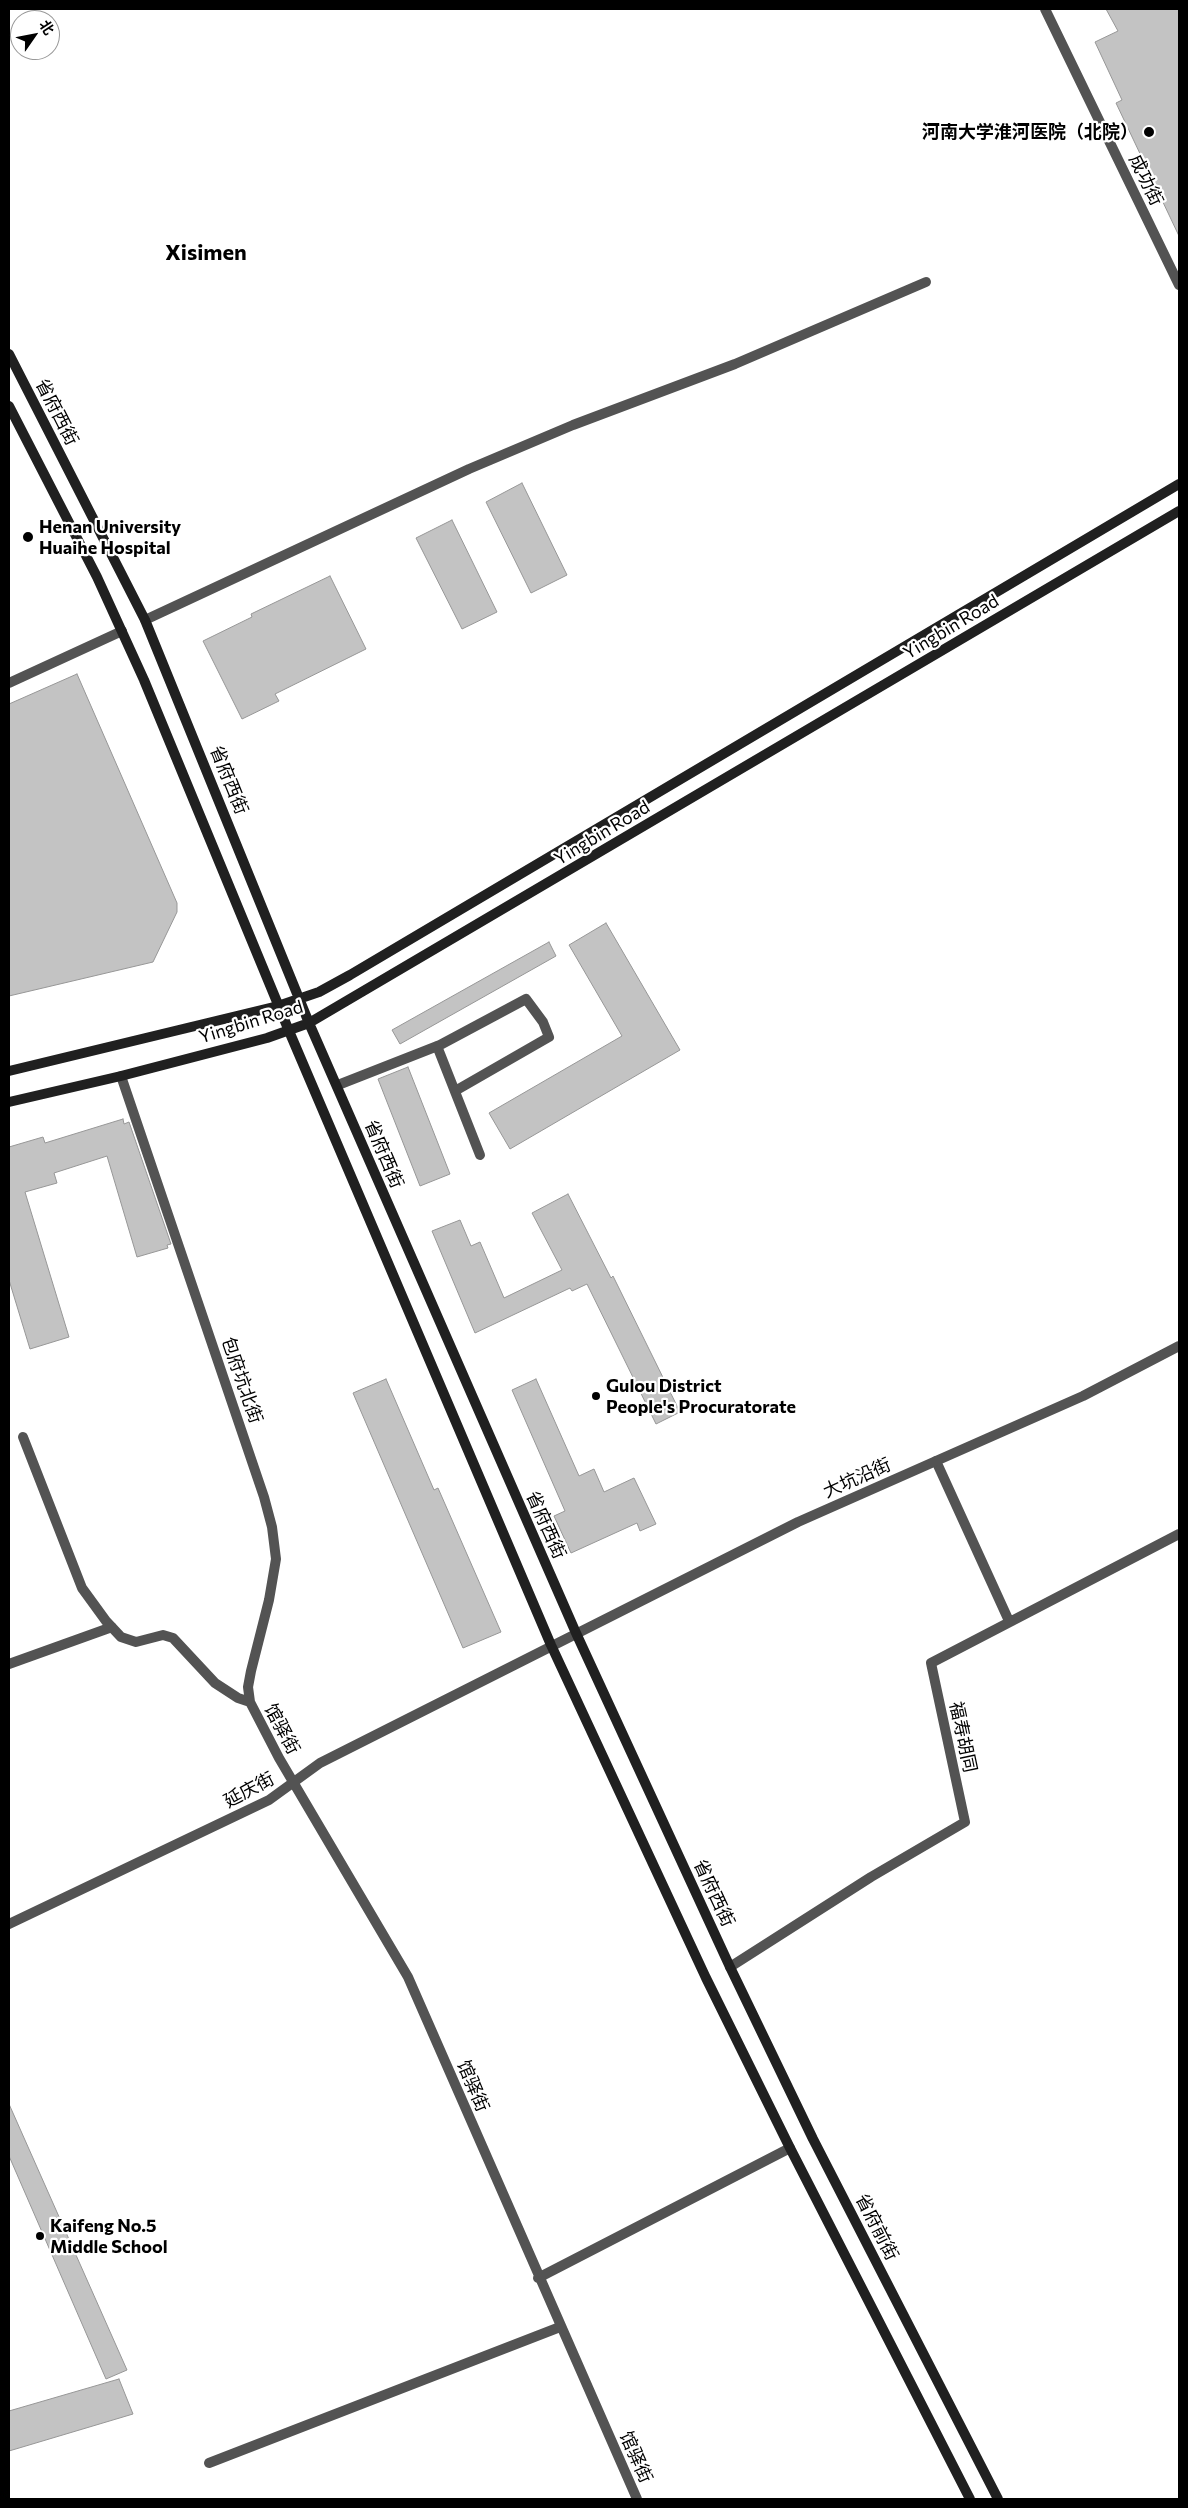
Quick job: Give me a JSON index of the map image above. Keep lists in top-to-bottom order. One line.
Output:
{"streets":{"street":["成功街","省府西街","Yingbin Road","包府坑北街","大坑沿街","馆驿街","福寿胡同","延庆街","省府前街"]},"crossings":[["省府西街","Yingbin Road"],["省府西街","大坑沿街"],["省府西街","福寿胡同"],["省府西街","省府前街"],["Yingbin Road","包府坑北街"],["包府坑北街","馆驿街"],["大坑沿街","延庆街"],["馆驿街","延庆街"],["福寿胡同","省府前街"]],"districts":["Xisimen"],"places":["河南大学淮河医院（北院）","Henan University Huaihe Hospital","Gulou District People's Procuratorate","Kaifeng No.5 Middle School"],"north":"top right"}
